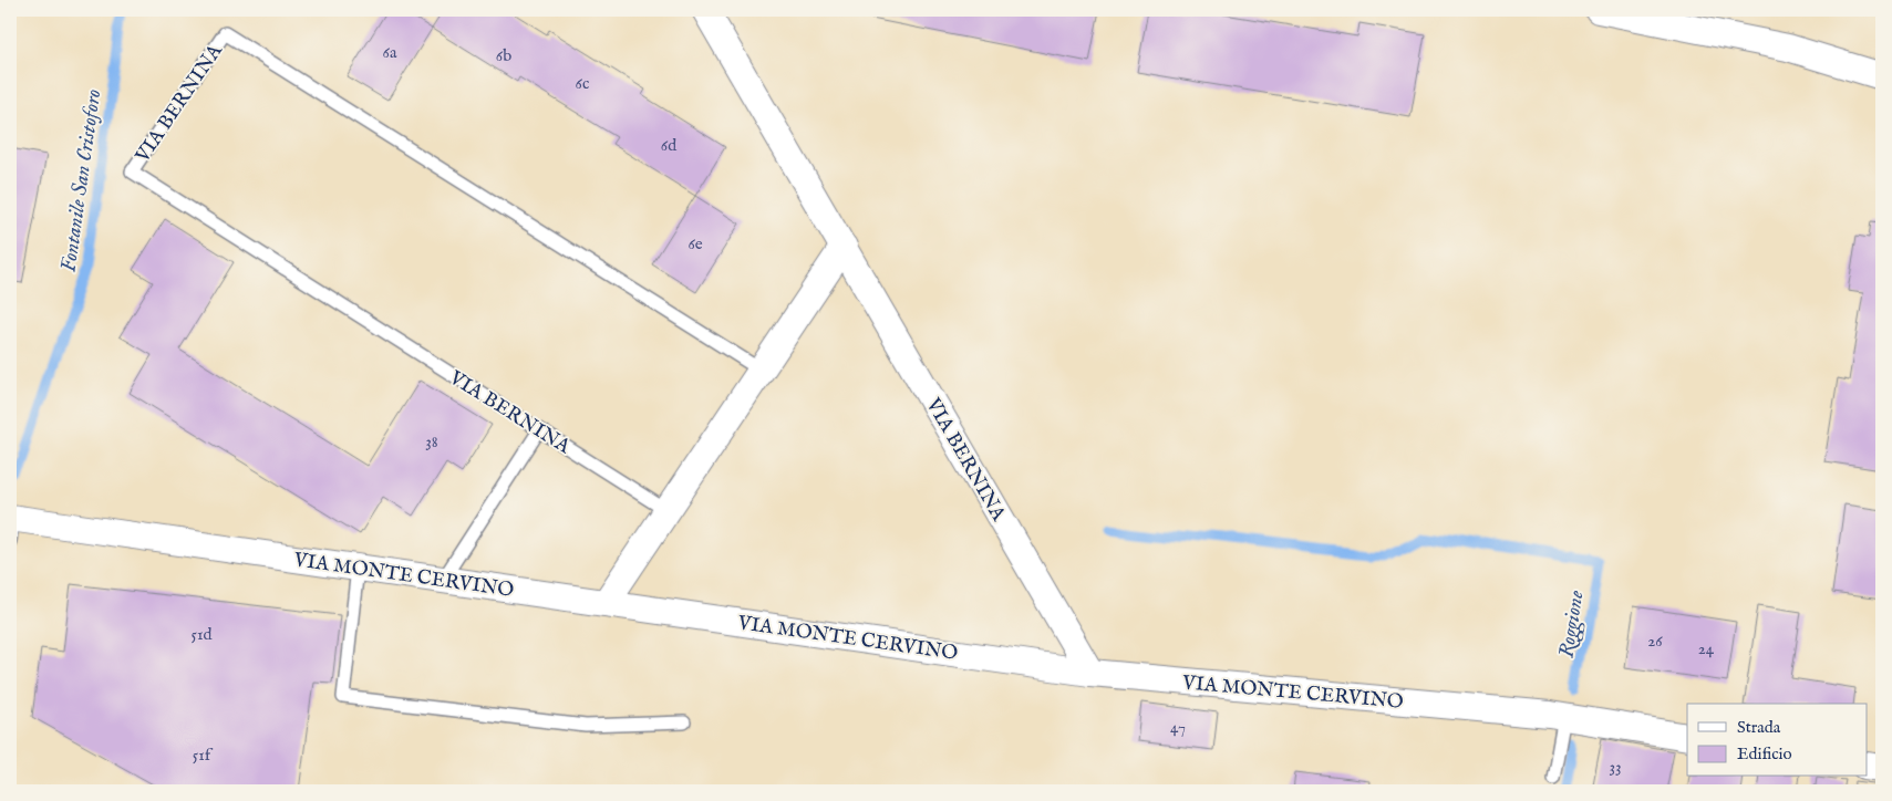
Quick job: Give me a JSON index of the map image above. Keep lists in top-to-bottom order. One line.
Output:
{"streets":{"street":["VIA BERNINA","VIA MONTE CERVINO"]},"crossings":[["VIA BERNINA","VIA MONTE CERVINO"]],"water":["Fontanile San Cristoforo","Roggione"],"house_numbers":["6a","6b","6c","6d","6e","38","51d","26","24","47","51f","33"],"legend":["Strada","Edificio"]}
